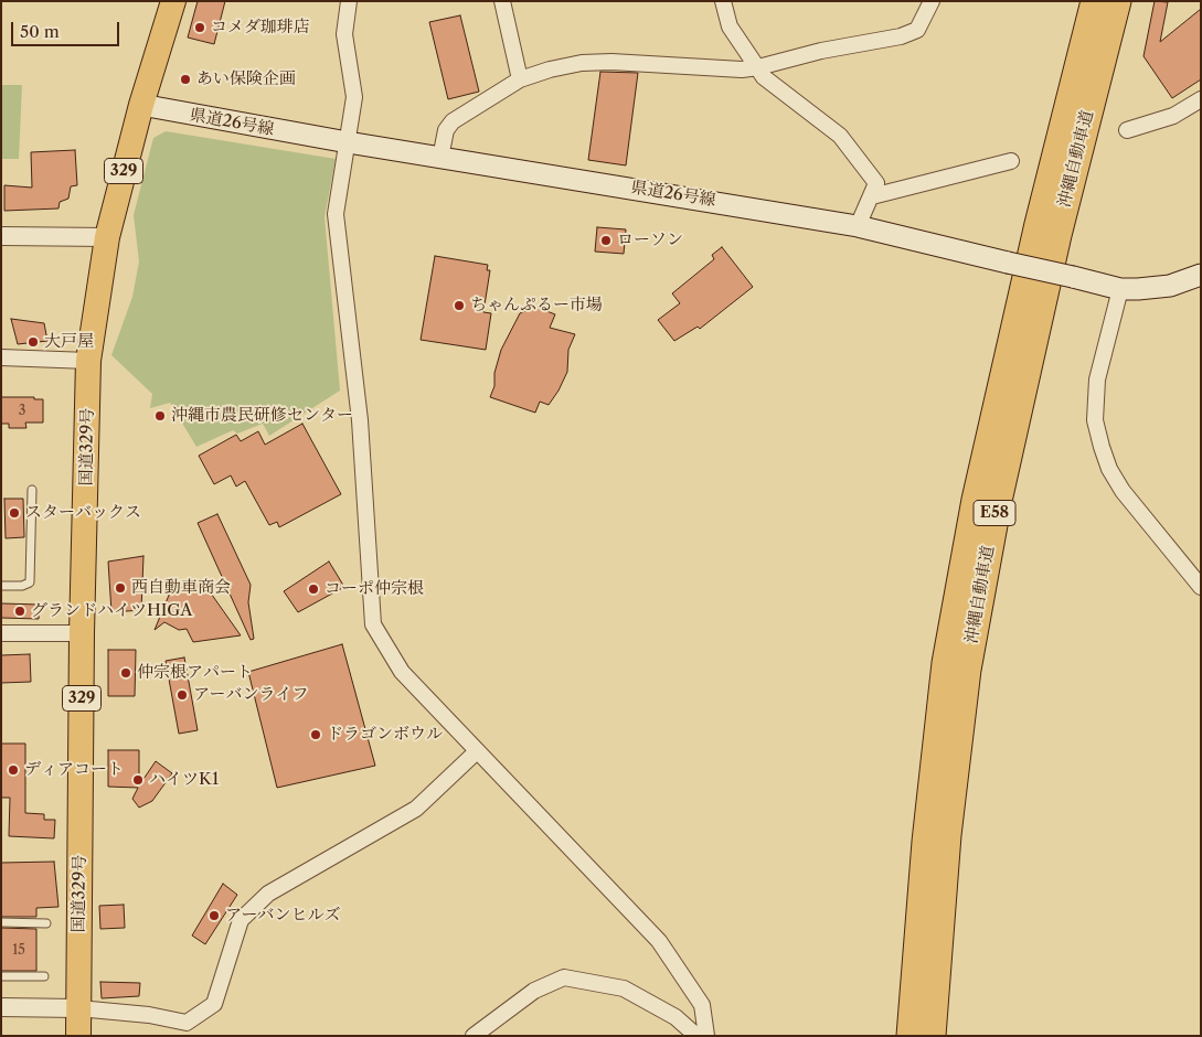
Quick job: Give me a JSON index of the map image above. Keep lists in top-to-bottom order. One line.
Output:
{"streets":{"highway":["沖縄自動車道","329","国道329号","E58"],"main road":["県道26号線"]},"crossings":[["県道26号線","国道329号"]],"places":["コメダ珈琲店","あい保険企画","ローソン","ちゃんぷるー市場","大戸屋","沖縄市農民研修センター","スターバックス","西自動車商会","コーポ仲宗根","グランドハイツHIGA","仲宗根アパート","アーバンライフ","ドラゴンボウル","ディアコート","ハイツK1","アーバンヒルズ"],"house_numbers":["3","15"],"scale_bar":"50 m"}
